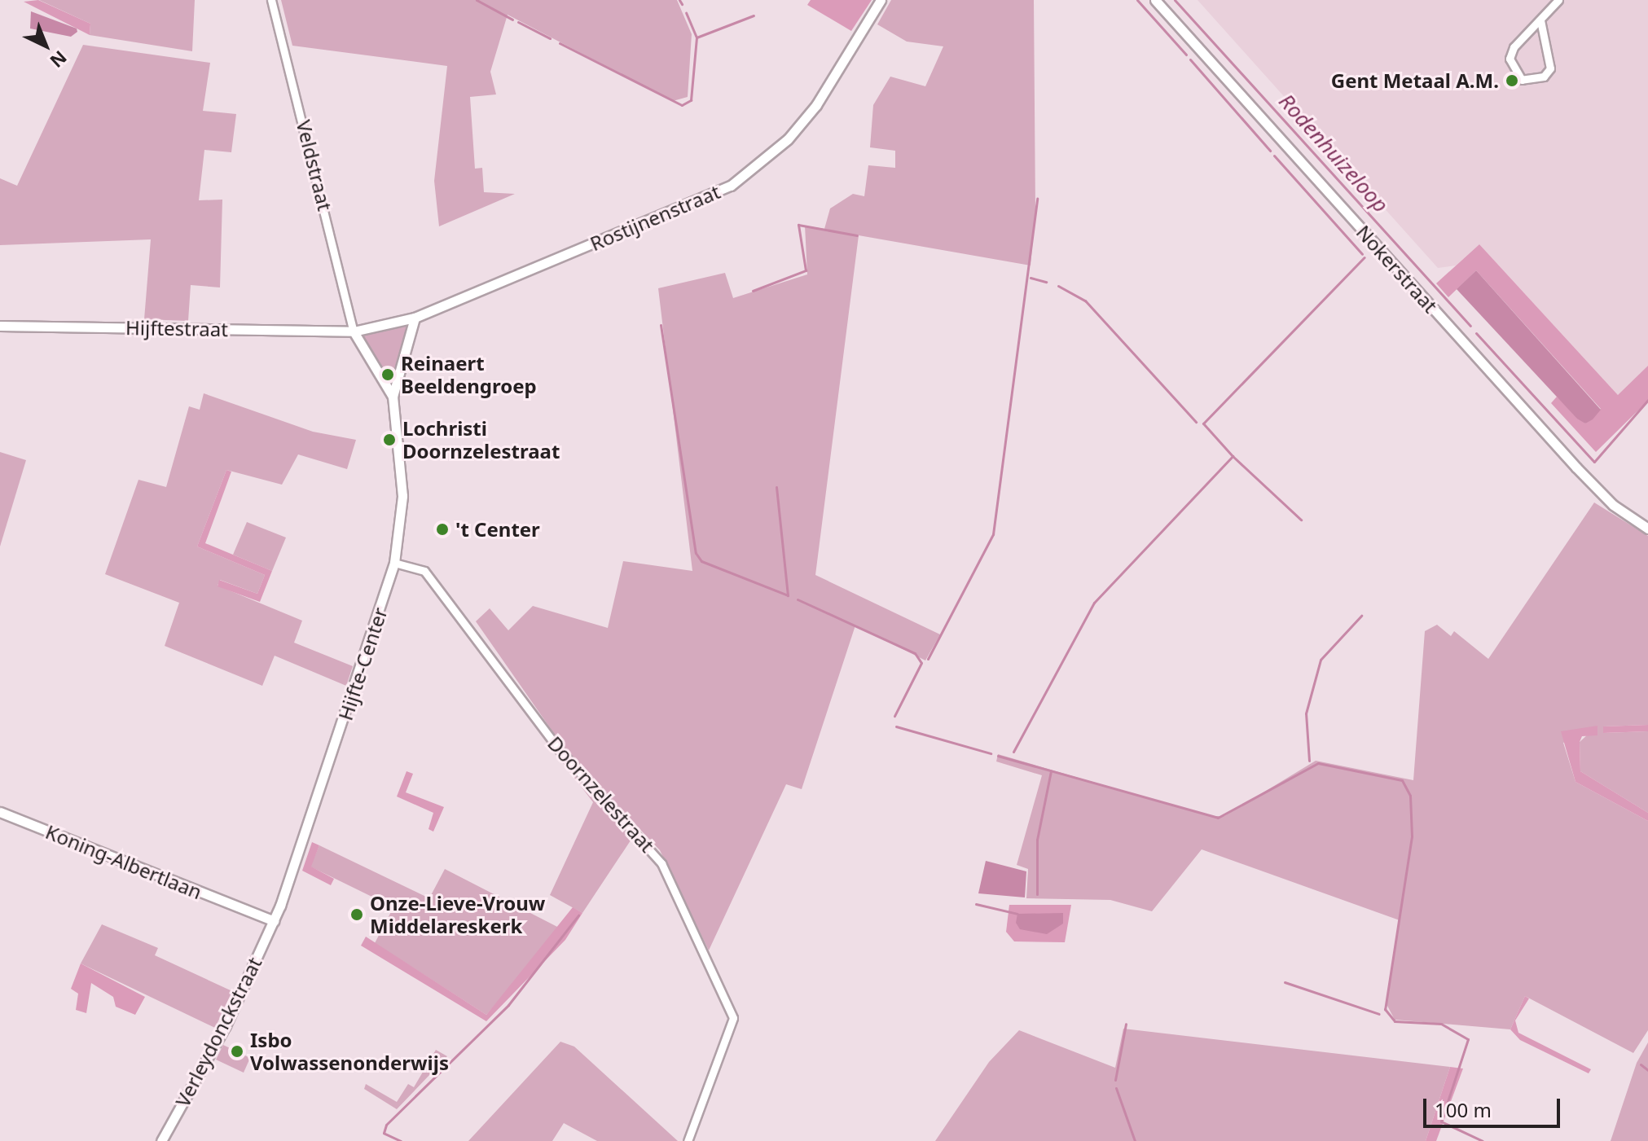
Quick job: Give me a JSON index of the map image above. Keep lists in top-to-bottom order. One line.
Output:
{"streets":{"street":["Veldstraat","Rostijnenstraat","Nokerstraat","Hijftestraat","Hijfte-Center","Doornzelestraat","Koning-Albertlaan","Verleydonckstraat"]},"crossings":[["Veldstraat","Rostijnenstraat"],["Veldstraat","Hijftestraat"],["Veldstraat","Hijfte-Center"],["Rostijnenstraat","Hijftestraat"],["Rostijnenstraat","Hijfte-Center"],["Hijftestraat","Hijfte-Center"],["Hijfte-Center","Doornzelestraat"],["Hijfte-Center","Koning-Albertlaan"],["Hijfte-Center","Verleydonckstraat"],["Koning-Albertlaan","Verleydonckstraat"]],"water":["Rodenhuizeloop"],"places":["Gent Metaal A.M.","Reinaert Beeldengroep","Lochristi Doornzelestraat","'t Center","Onze-Lieve-Vrouw Middelareskerk","Isbo Volwassenonderwijs"],"scale_bar":"100 m","north":"bottom right"}
